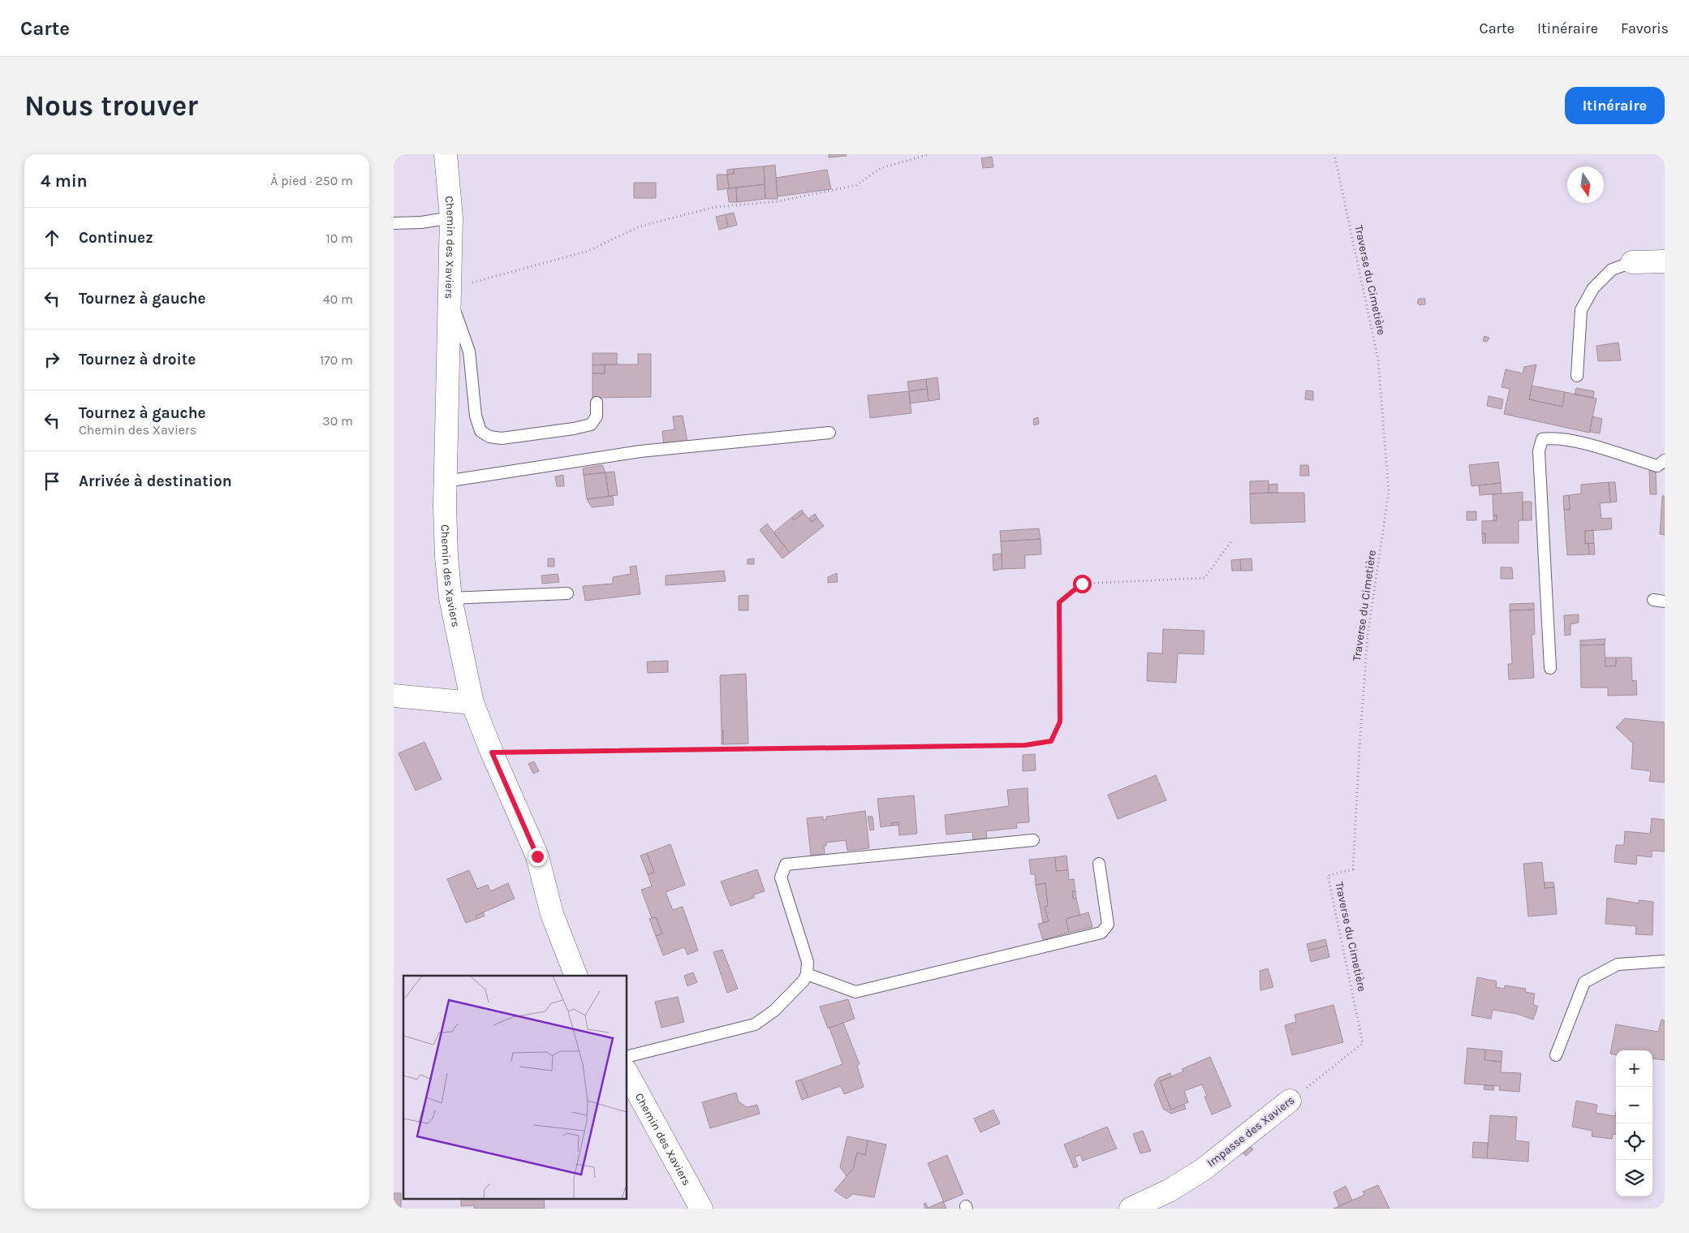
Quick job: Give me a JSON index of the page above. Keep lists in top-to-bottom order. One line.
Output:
{"streets":{"street":["Chemin des Xaviers","Impasse des Xaviers"],"path":["Traverse du Cimetière"]},"crossings":[["Traverse du Cimetière","Impasse des Xaviers"]],"north":"bottom","page":{"header":"Carte","nav":["Carte","Itinéraire","Favoris"],"buttons":"Itinéraire","title":"Nous trouver","heading":["4 min","À pied · 250 m"],"list":[["Continuez","10 m"],["Tournez à gauche","40 m"],["Tournez à droite","170 m"],["Tournez à gauche","Chemin des Xaviers","30 m"],"Arrivée à destination"],"map_buttons":["+","−"]}}
